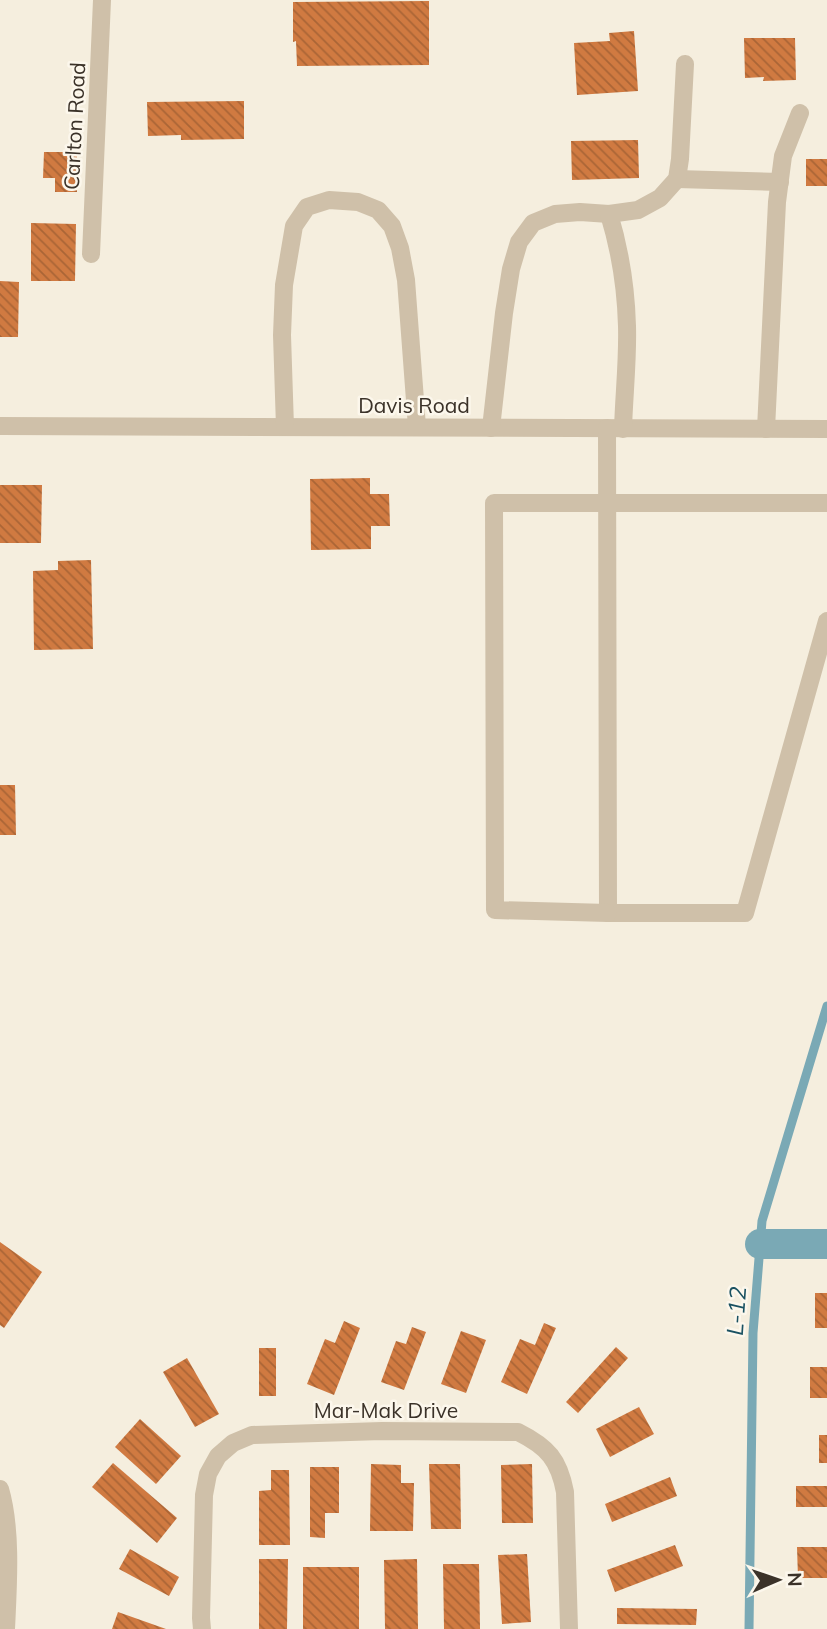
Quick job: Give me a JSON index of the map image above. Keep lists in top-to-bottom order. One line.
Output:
{"streets":{"street":["Carlton Road","Davis Road","Mar-Mak Drive"]},"water":["L-12"],"north":"right"}
